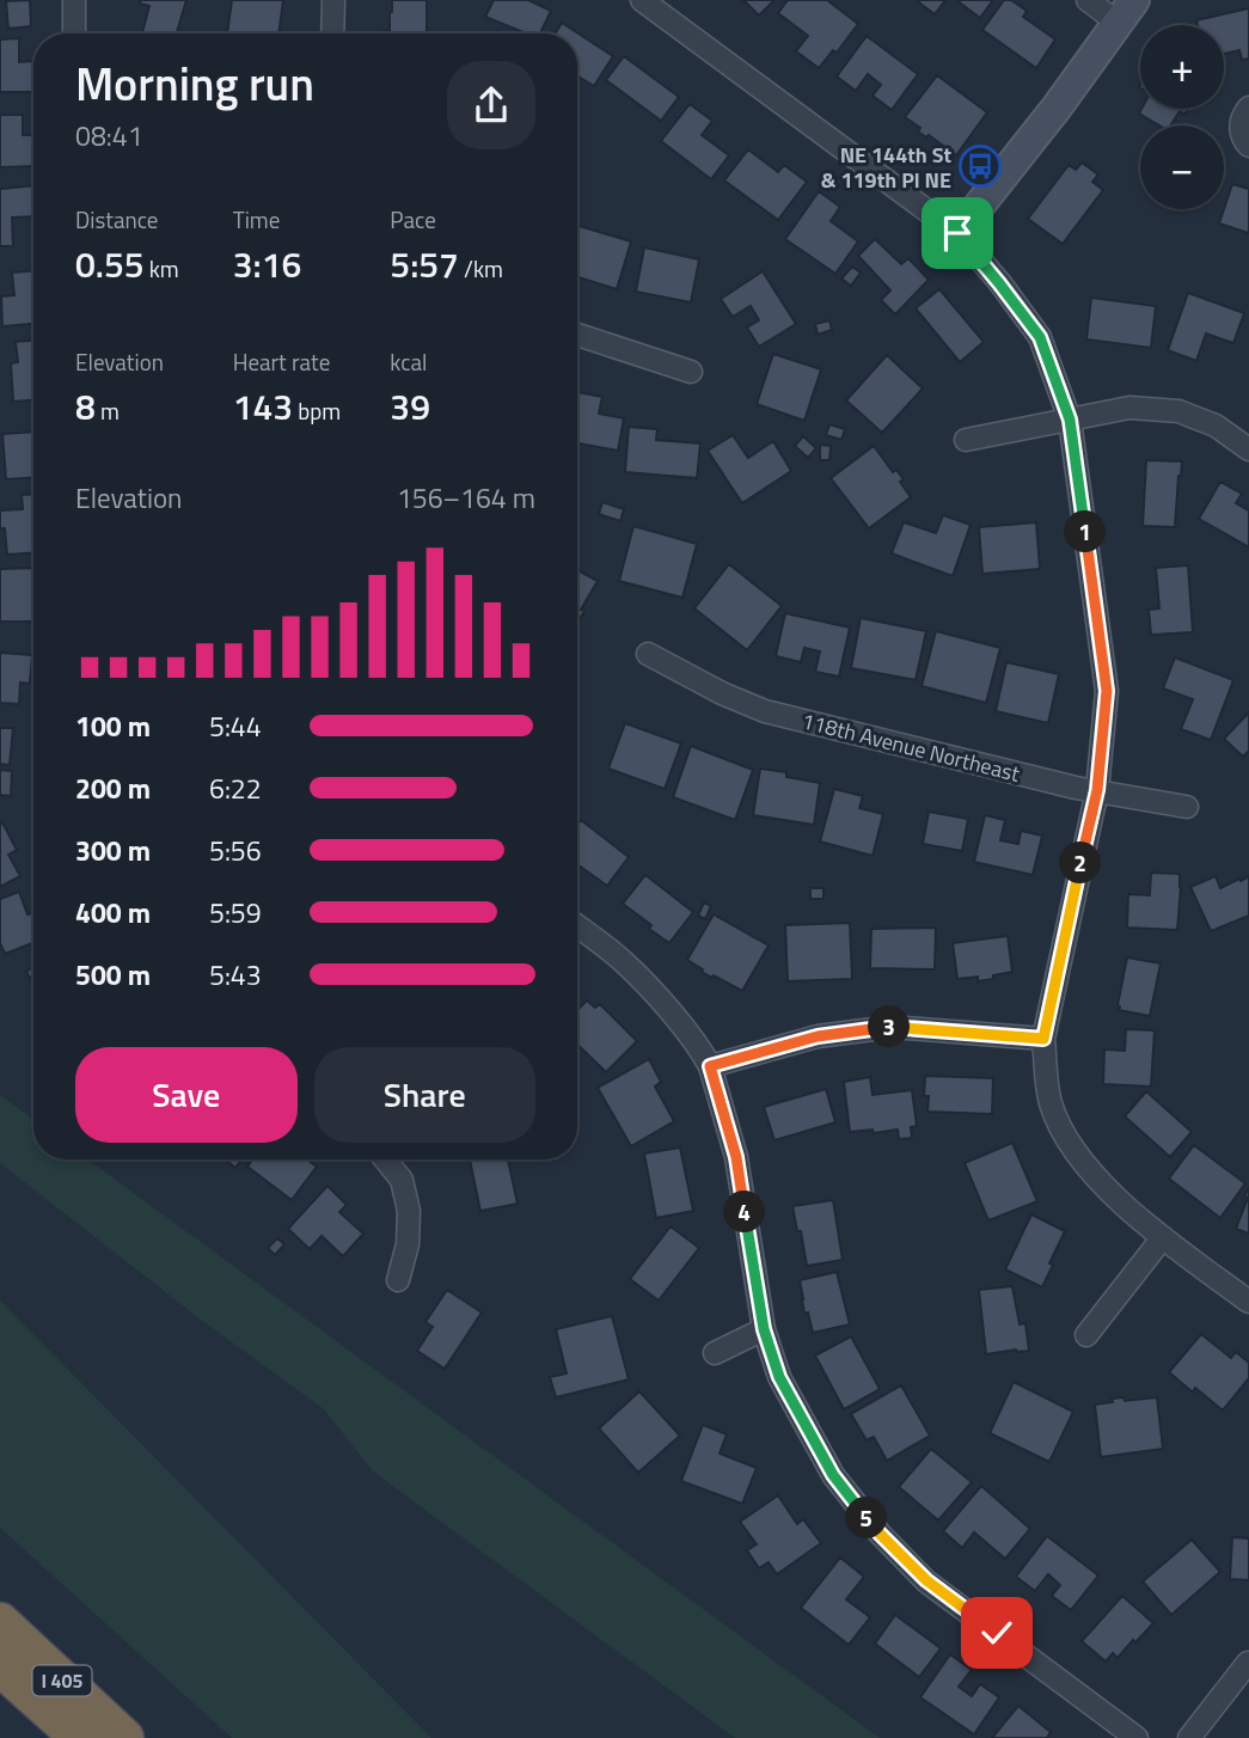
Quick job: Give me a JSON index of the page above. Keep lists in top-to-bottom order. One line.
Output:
{"streets":{"highway":["I 405"],"street":["118th Avenue Northeast"]},"places":{"bus stop":["NE 144th St & 119th Pl NE"]},"page":{"map_buttons":["+","−"],"heading":["Morning run","08:41"],"stats":[["Distance","0.55 km"],["Time","3:16"],["Pace","5:57 /km"],["Elevation","8 m"],["Heart rate","143 bpm"],["kcal","39"]],"chart":["Elevation","156–164 m"],"pins":["1","2","3","4","5"],"list":[{"name":"100 m","note":"5:44"},{"name":"200 m","note":"6:22"},{"name":"300 m","note":"5:56"},{"name":"400 m","note":"5:59"},{"name":"500 m","note":"5:43"}],"buttons":["Save","Share"]}}
